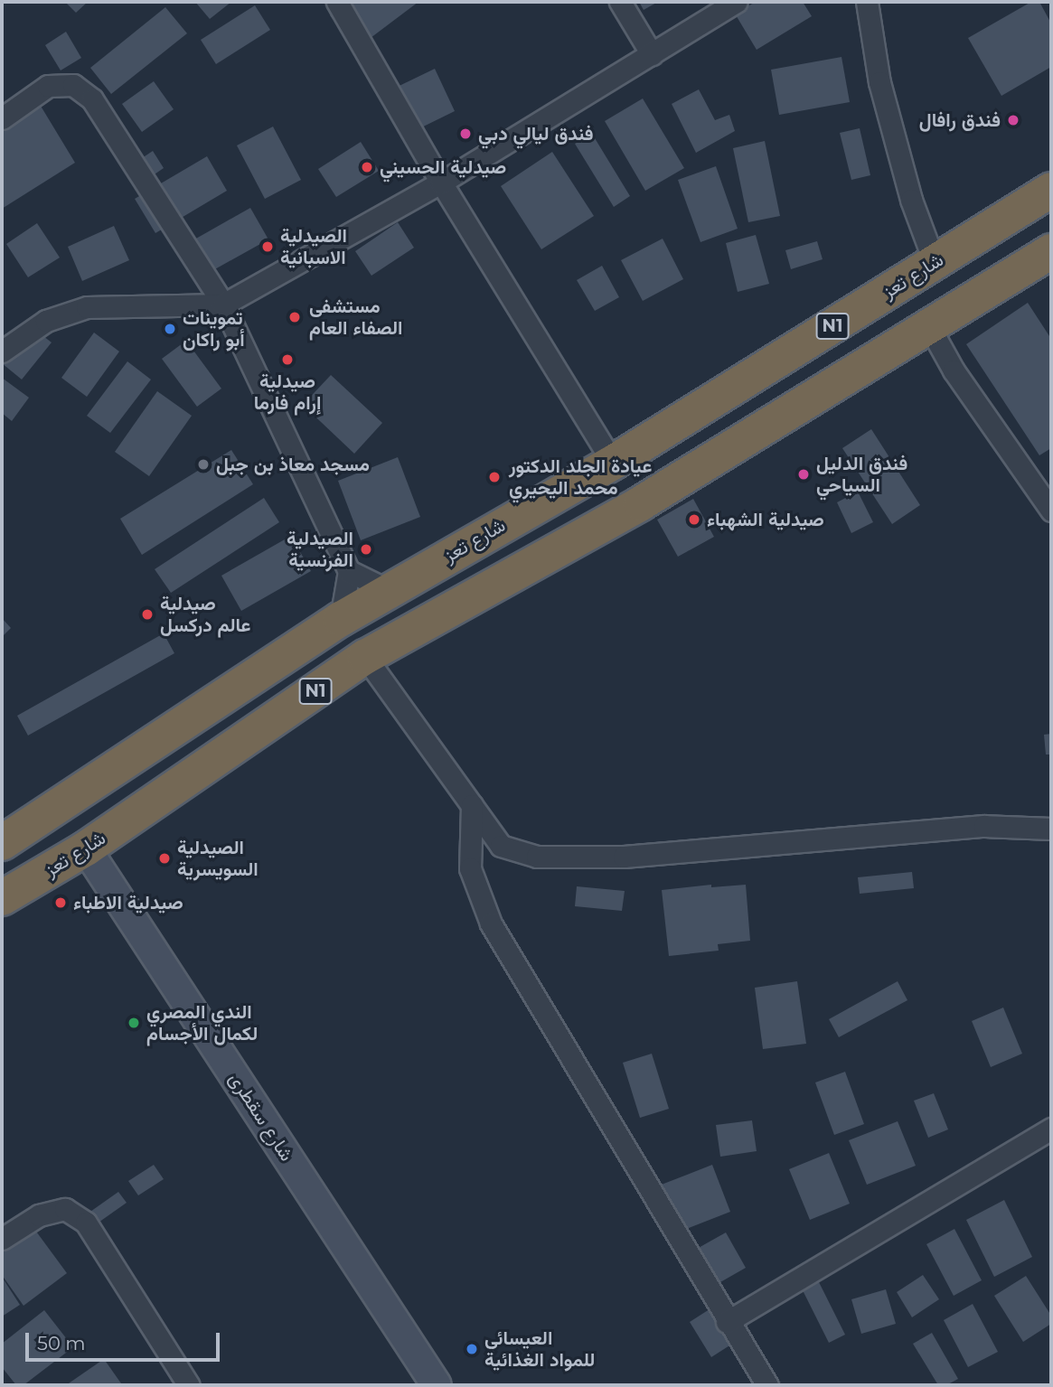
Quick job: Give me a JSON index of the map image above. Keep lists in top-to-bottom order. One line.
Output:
{"streets":{"highway":["شارع تعز","N1"],"street":["شارع سقطرى"]},"crossings":[["شارع تعز","شارع سقطرى"]],"places":["فندق رافال","فندق ليالي دبي","صيدلية الحسيني","الصيدلية الاسبانية","مستشفى الصفاء العام","تموينات أبو راكان","صيدلية إرام فارما","مسجد معاذ بن جبل","فندق الدليل السياحي","عيادة الجلد الدكتور محمد اليحيري","صيدلية الشهباء","الصيدلية الفرنسية","صيدلية عالم دركسل","الصيدلية السويسرية","صيدلية الاطباء","الندي المصري لكمال الأجسام","العيسائي للمواد الغذائية"],"scale_bar":"50 m"}
